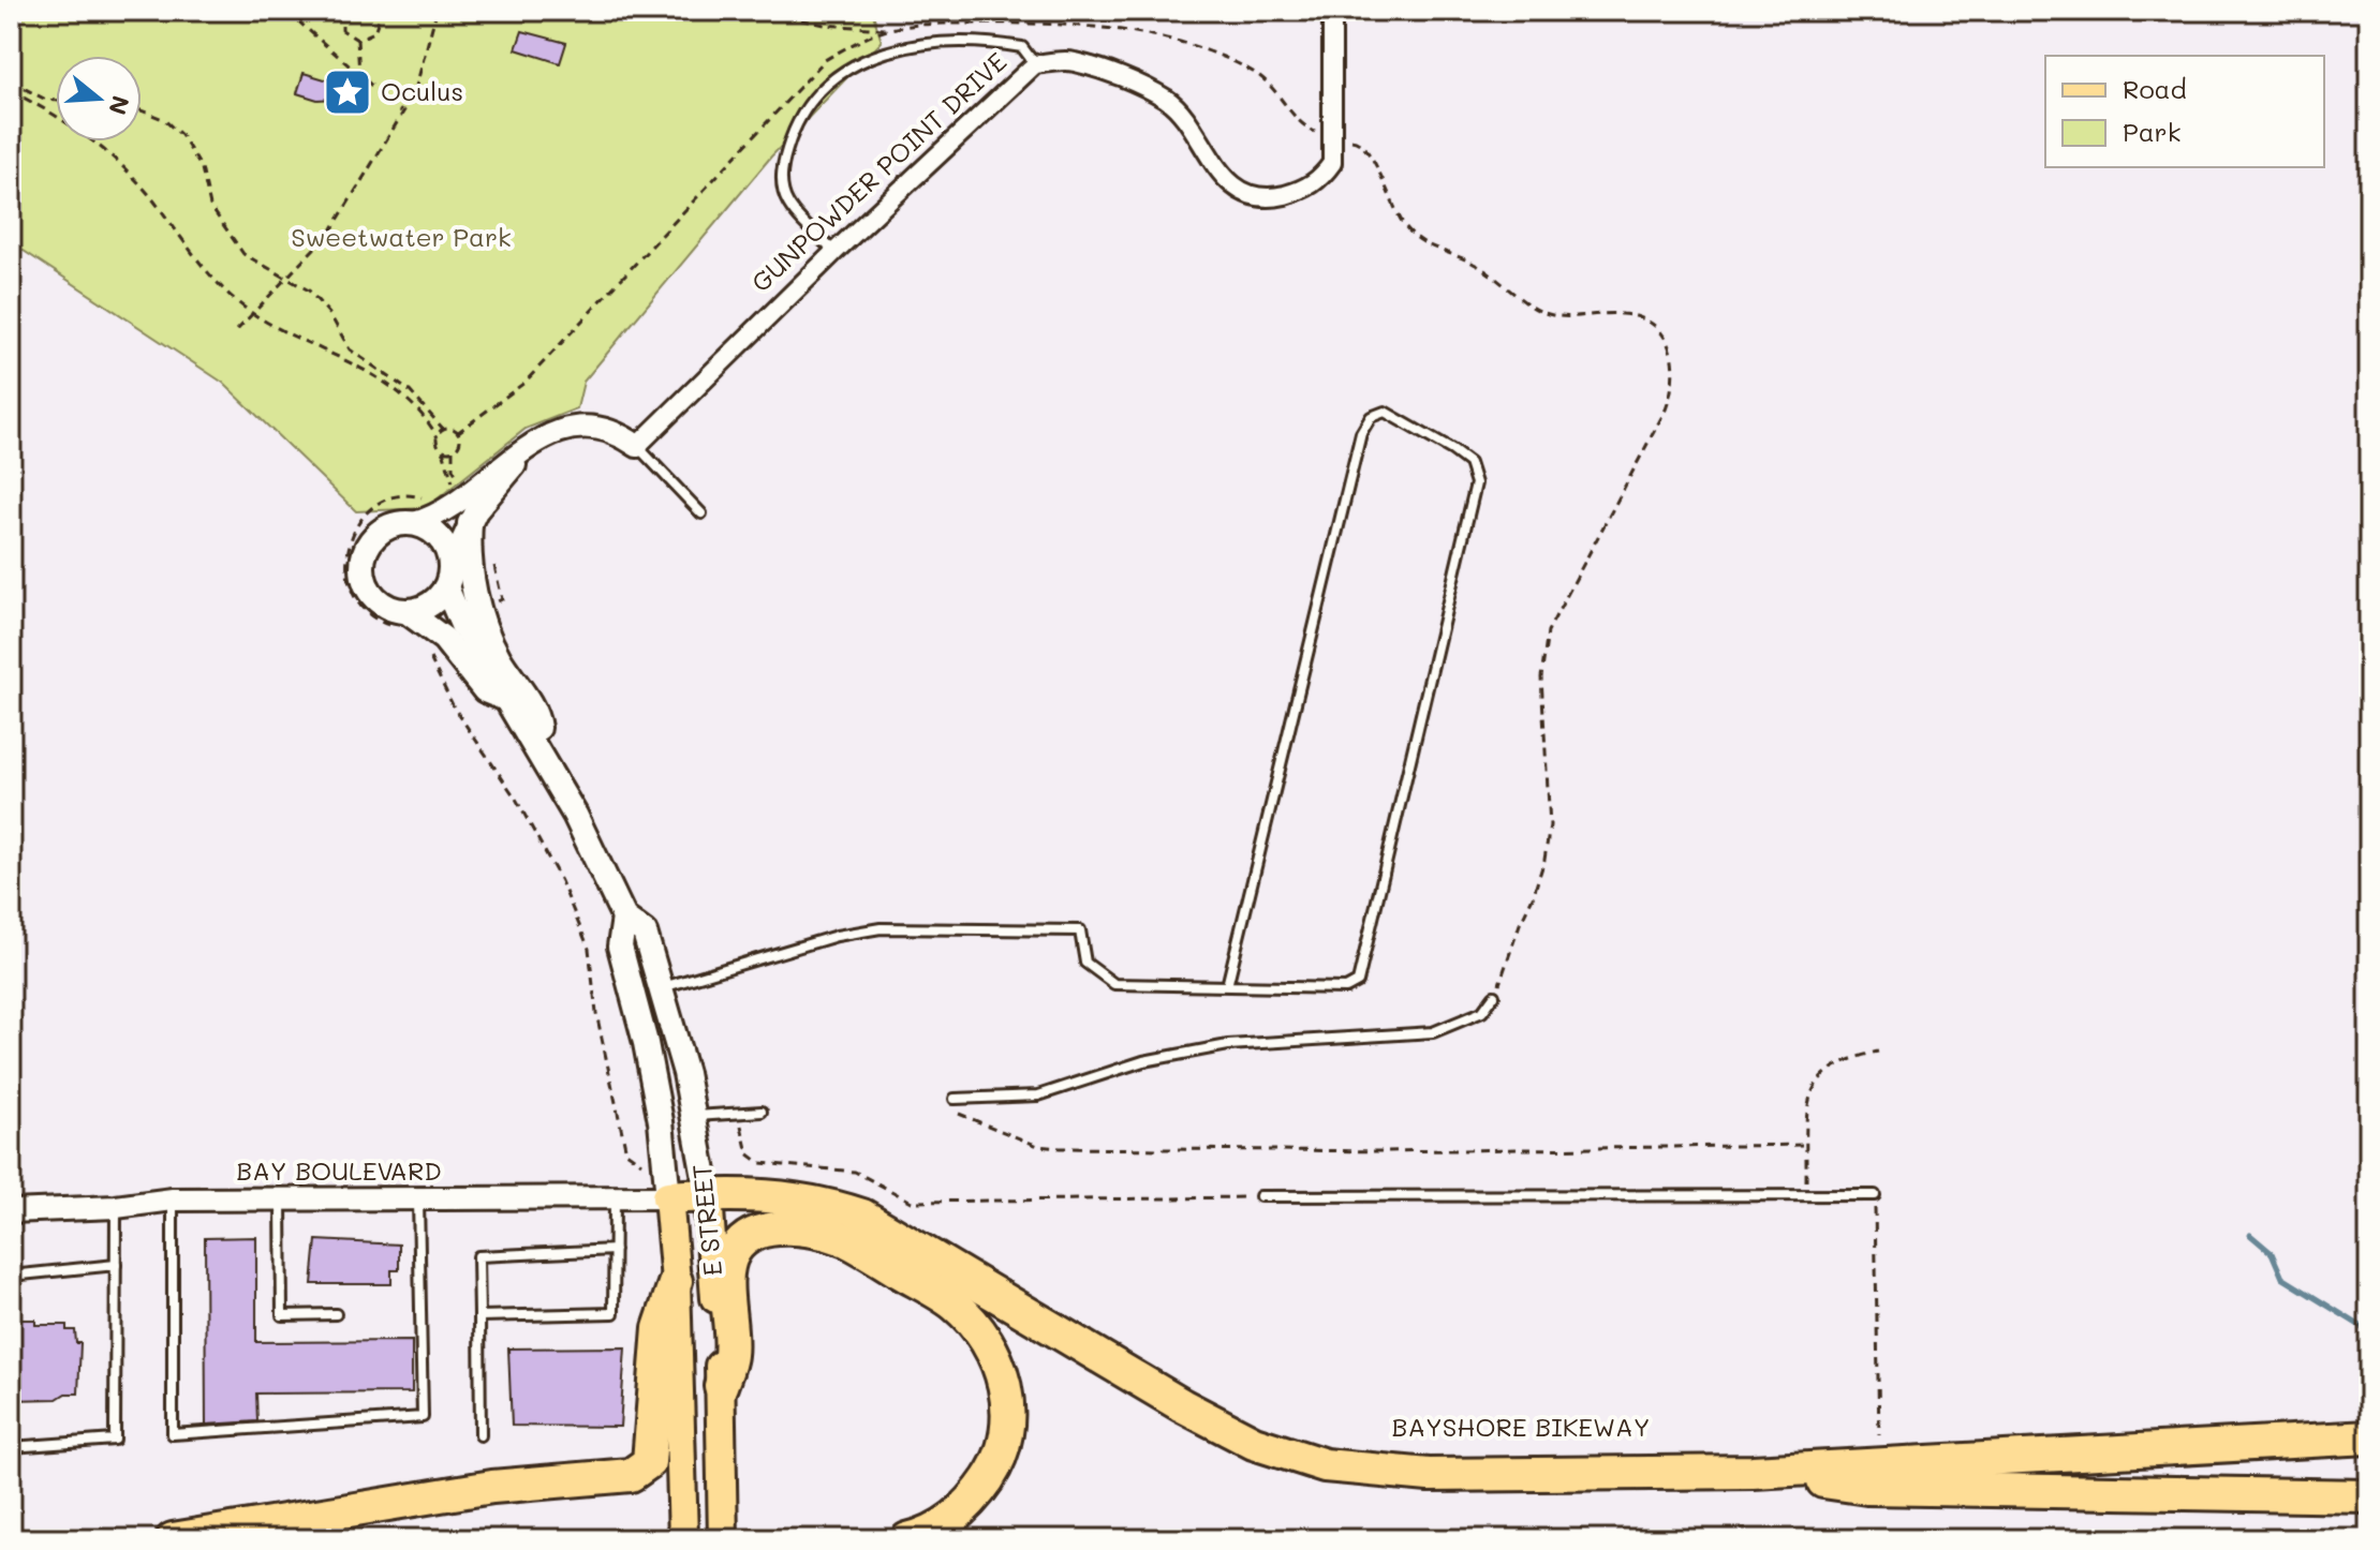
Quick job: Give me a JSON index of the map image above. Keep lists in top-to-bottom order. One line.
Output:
{"streets":{"main road":["E STREET"],"street":["GUNPOWDER POINT DRIVE","BAY BOULEVARD"]},"crossings":[["BAY BOULEVARD","E STREET"]],"parks":["Sweetwater Park"],"places":{"place":["Oculus"]},"legend":["Road","Park"],"north":"right"}
